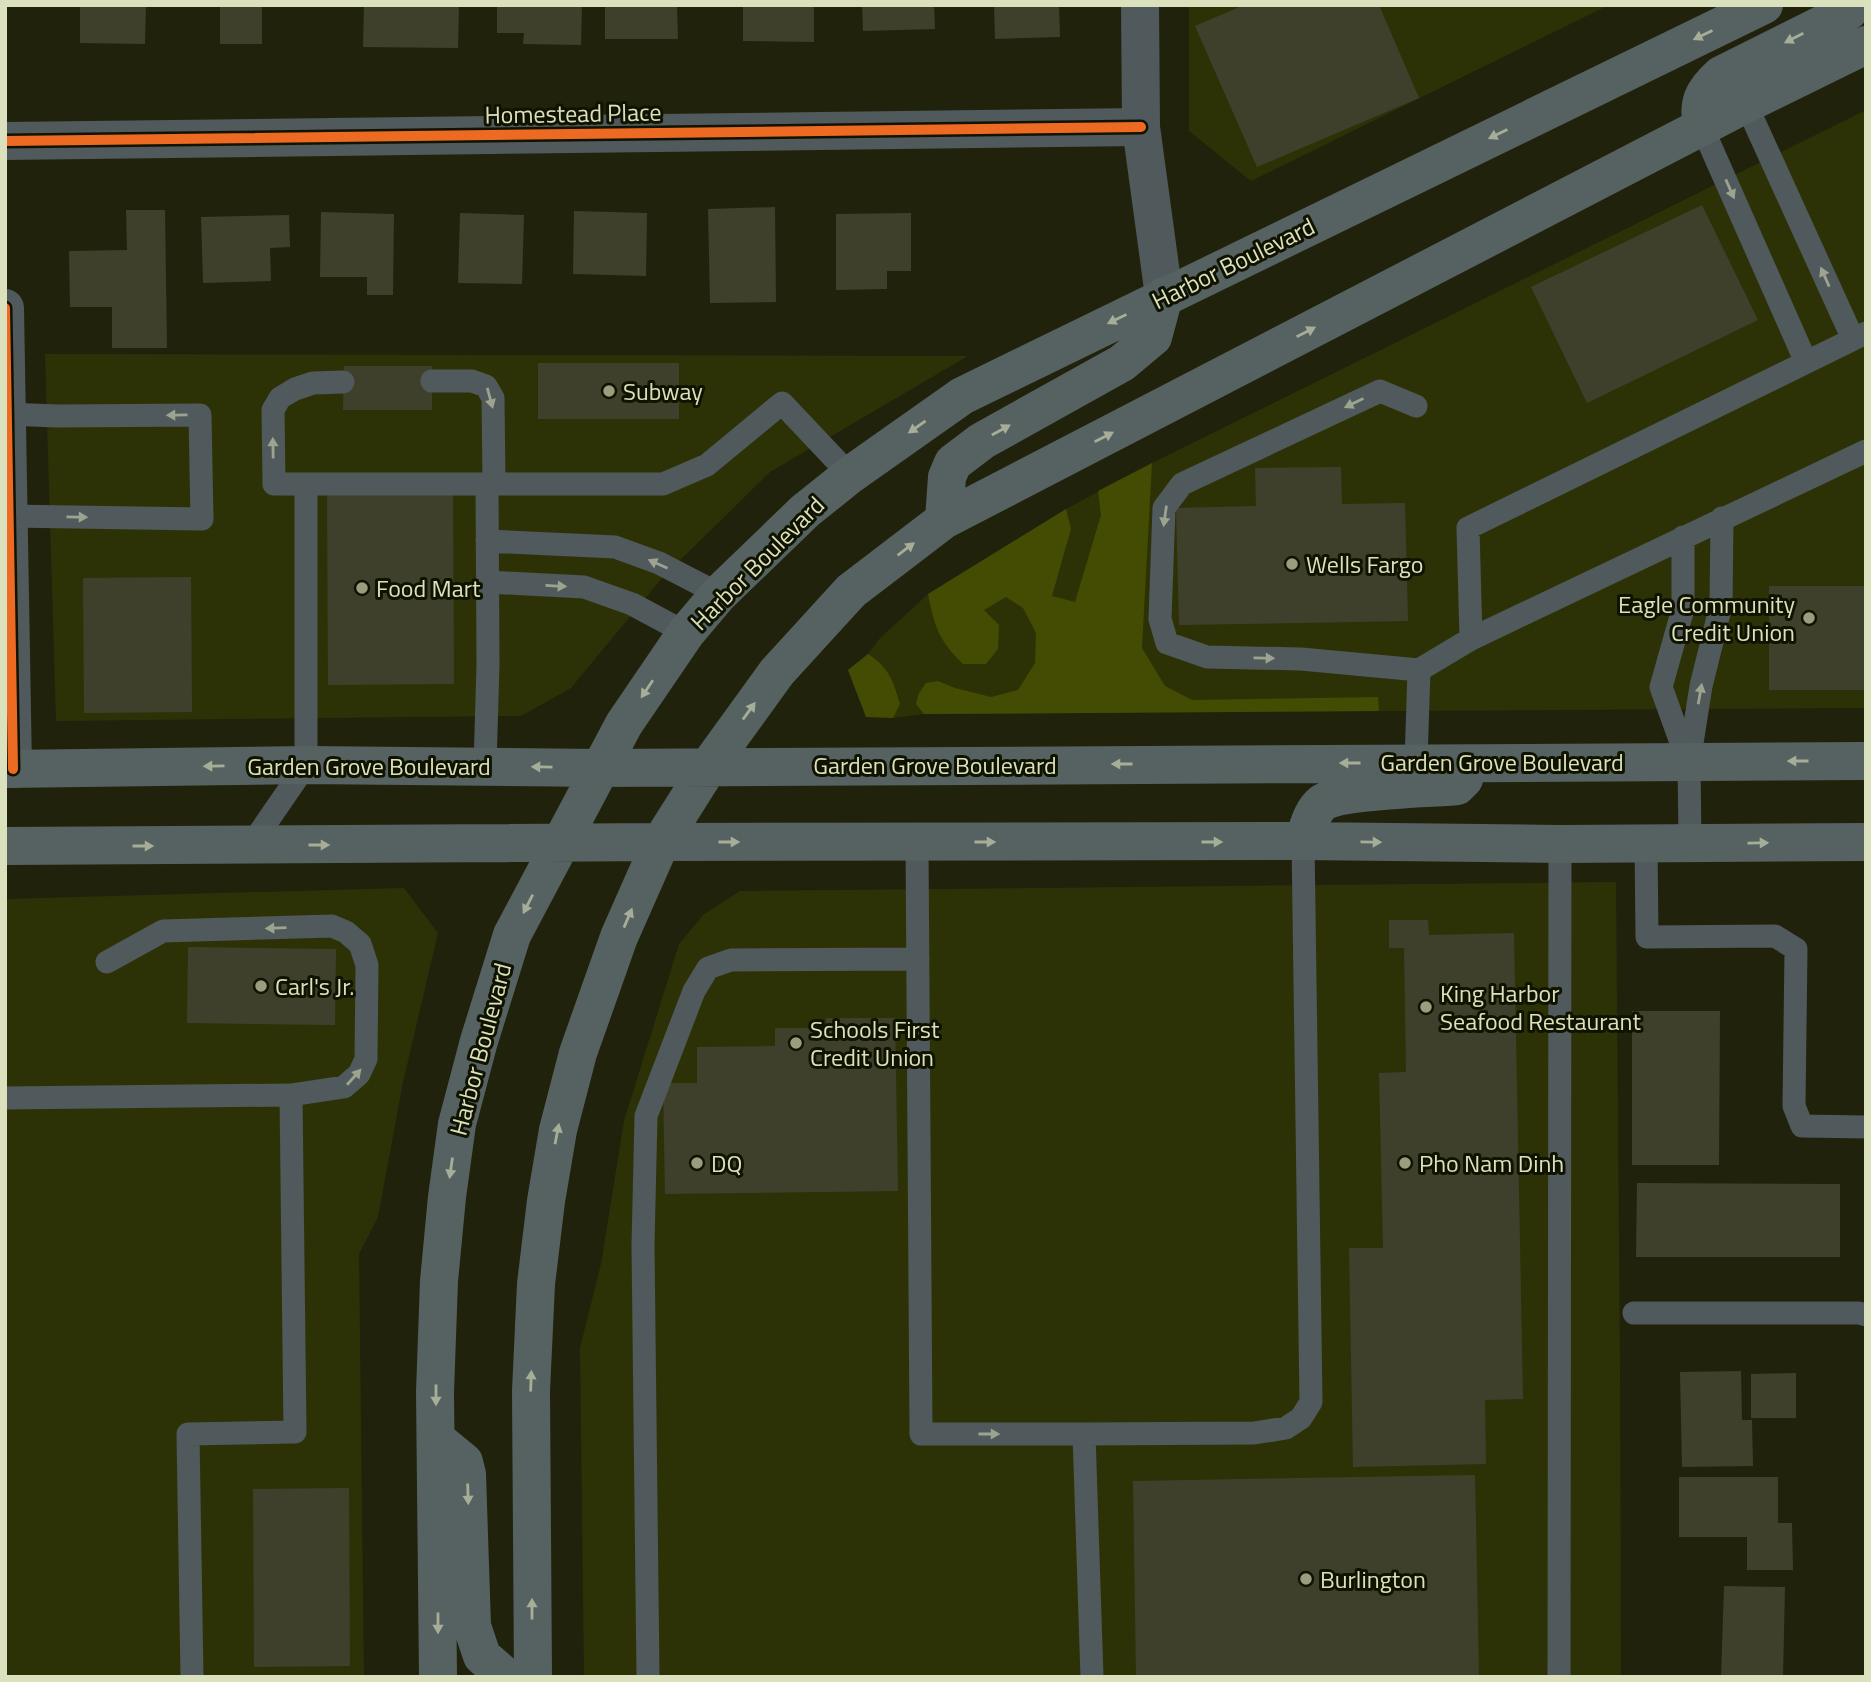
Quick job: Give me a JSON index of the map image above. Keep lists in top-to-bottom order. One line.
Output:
{"streets":{"main road":["Harbor Boulevard","Garden Grove Boulevard"],"street":["Homestead Place"]},"crossings":[["Harbor Boulevard","Garden Grove Boulevard"]],"places":["Subway","Wells Fargo","Food Mart","Eagle Community Credit Union","Carl's Jr.","King Harbor Seafood Restaurant","Schools First Credit Union","DQ","Pho Nam Dinh","Burlington"]}
